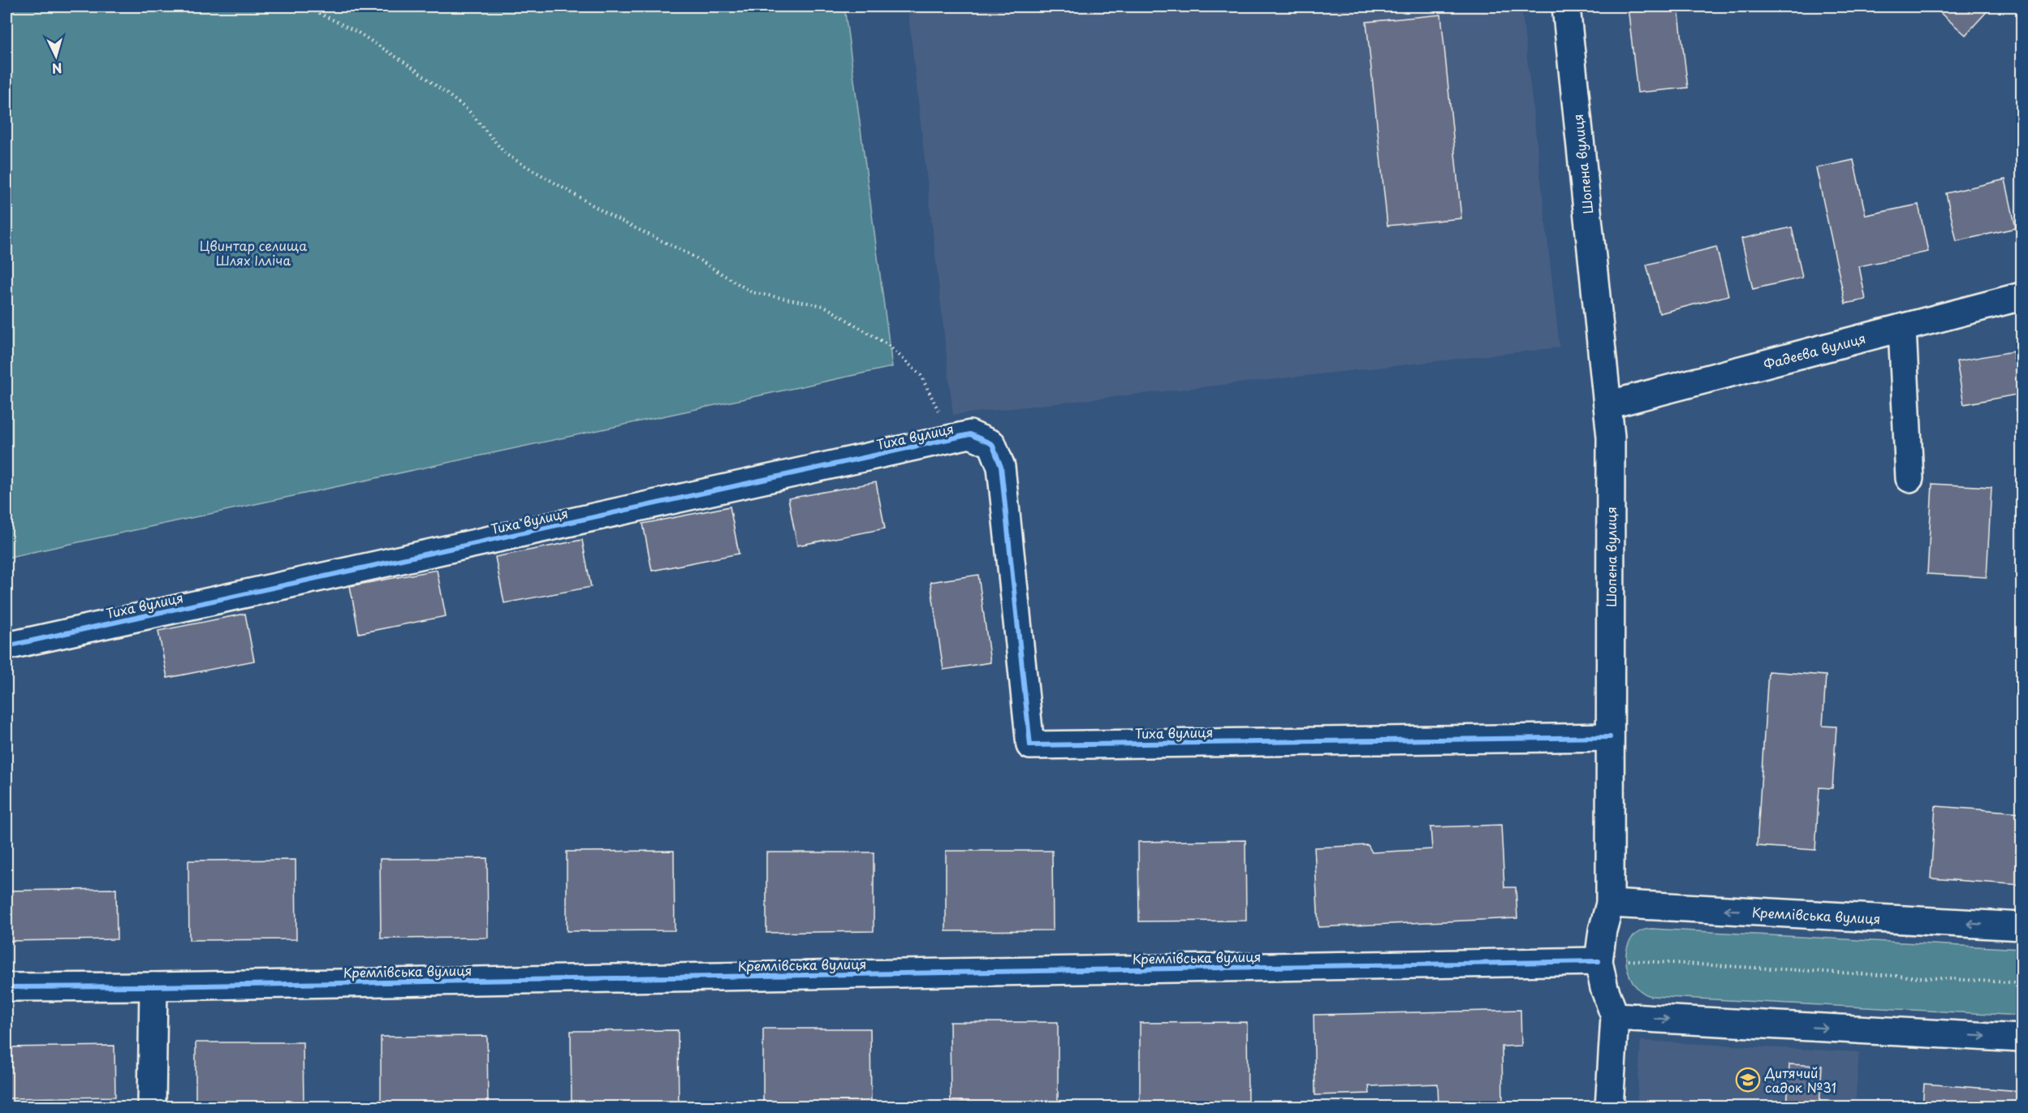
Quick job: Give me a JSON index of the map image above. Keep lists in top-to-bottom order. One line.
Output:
{"streets":{"street":["Шопена вулиця","Фадеєва вулиця","Тиха вулиця","Кремлівська вулиця"]},"crossings":[["Шопена вулиця","Фадеєва вулиця"],["Шопена вулиця","Тиха вулиця"],["Шопена вулиця","Кремлівська вулиця"]],"parks":["Цвинтар селища Шлях Ілліча"],"places":{"school or university":["Дитячий садок №31"]},"north":"bottom"}
